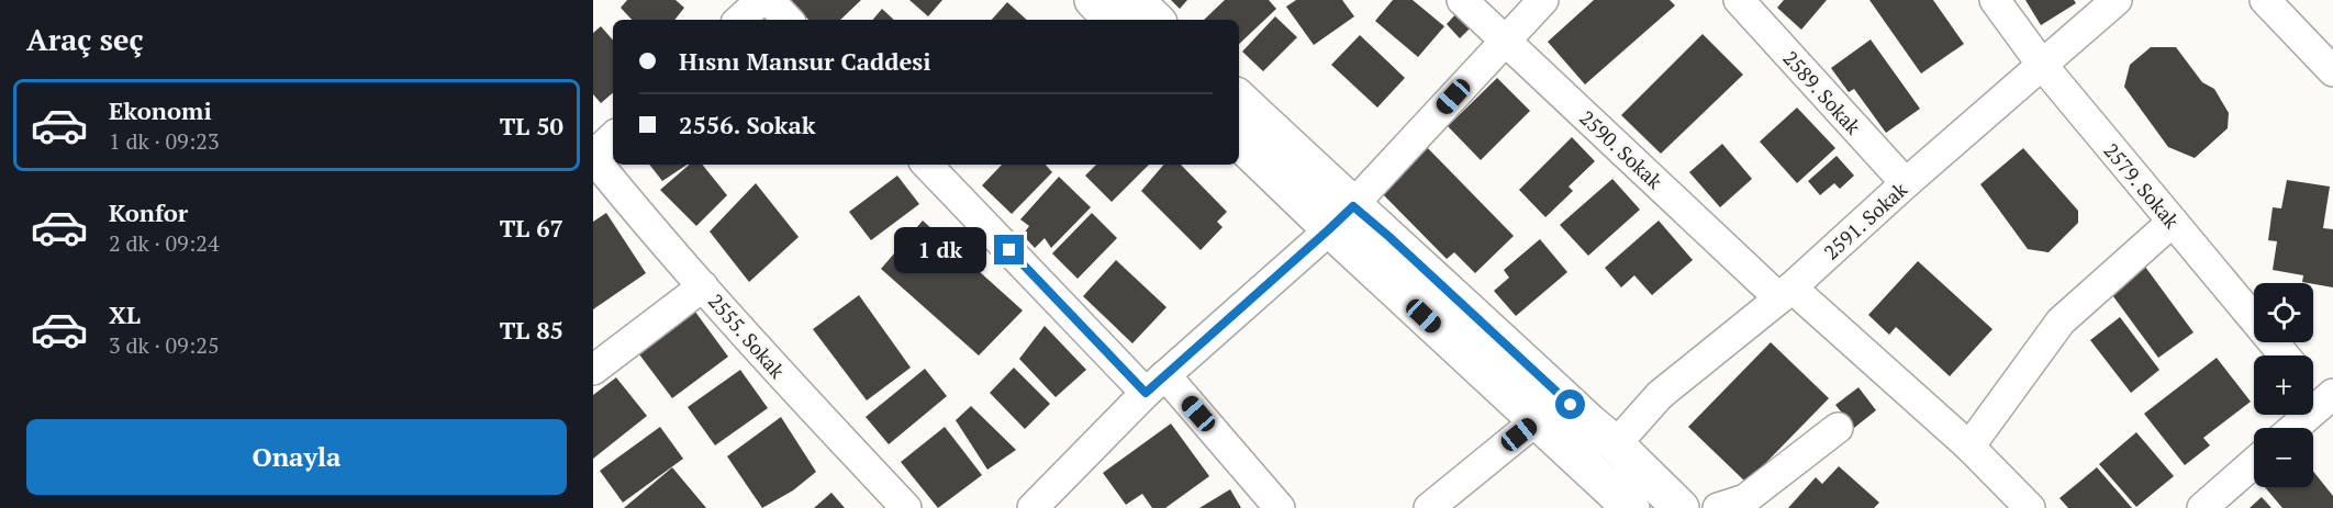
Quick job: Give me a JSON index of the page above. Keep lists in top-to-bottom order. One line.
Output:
{"streets":{"street":["2589. Sokak","2590. Sokak","2579. Sokak","2591. Sokak","2555. Sokak"]},"crossings":[["2589. Sokak","2591. Sokak"],["2590. Sokak","2591. Sokak"],["2579. Sokak","2591. Sokak"]],"page":{"heading":"Araç seç","banner":["Hısnı Mansur Caddesi","2556. Sokak"],"list":[{"name":"Ekonomi","note":"1 dk · 09:23","value":"TL 50"},{"name":"Konfor","note":"2 dk · 09:24","value":"TL 67"},{"name":"XL","note":"3 dk · 09:25","value":"TL 85"}],"bubble":"1 dk","map_buttons":["+","−"],"buttons":"Onayla"}}
